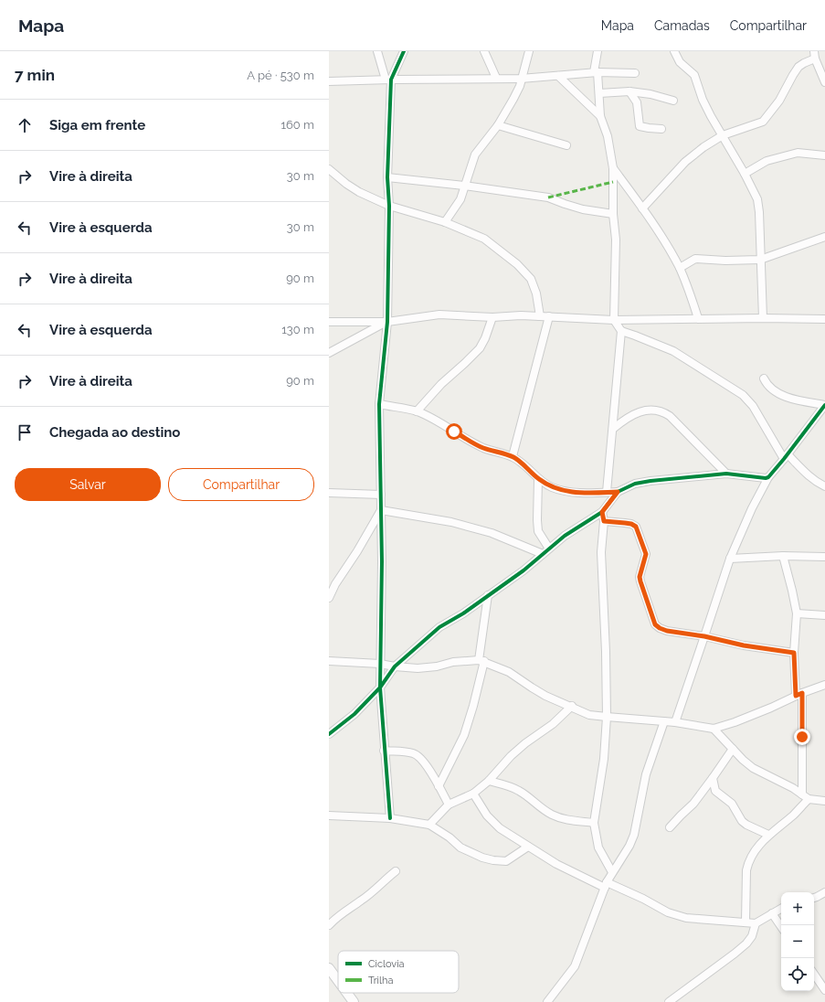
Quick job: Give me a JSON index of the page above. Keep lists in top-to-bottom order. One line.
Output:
{"legend":["Ciclovia","Trilha"],"page":{"header":"Mapa","nav":["Mapa","Camadas","Compartilhar"],"heading":["7 min","A pé · 530 m"],"list":[["Siga em frente","160 m"],["Vire à direita","30 m"],["Vire à esquerda","30 m"],["Vire à direita","90 m"],["Vire à esquerda","130 m"],["Vire à direita","90 m"],"Chegada ao destino"],"buttons":["Salvar","Compartilhar"],"map_buttons":["+","−"]}}
